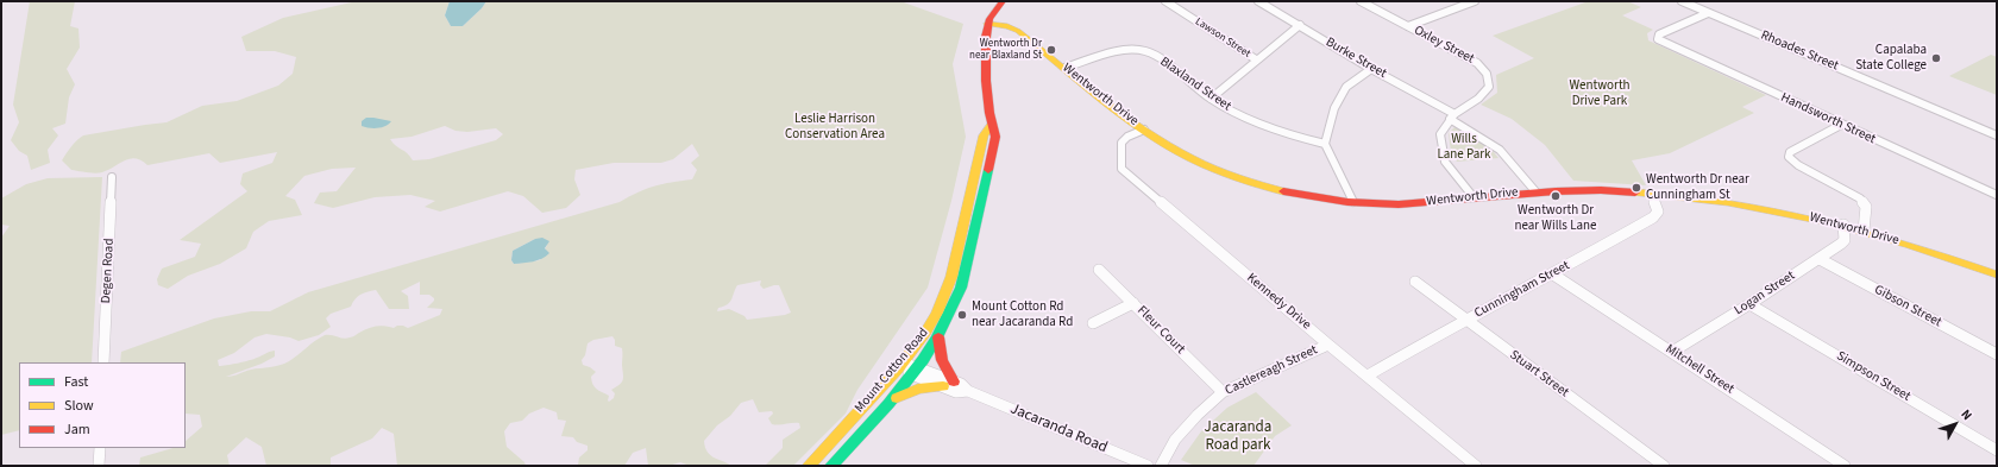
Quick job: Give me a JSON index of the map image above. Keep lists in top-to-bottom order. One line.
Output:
{"streets":{"main road":["Wentworth Drive","Mount Cotton Road"],"street":["Lawson Street","Oxley Street","Rhoades Street","Burke Street","Blaxland Street","Handsworth Street","Degen Road","Cunningham Street","Logan Street","Kennedy Drive","Gibson Street","Fleur Court","Mitchell Street","Castlereagh Street","Stuart Street","Simpson Street","Jacaranda Road"]},"crossings":[["Oxley Street","Burke Street"],["Rhoades Street","Handsworth Street"],["Burke Street","Wentworth Drive"],["Blaxland Street","Wentworth Drive"],["Wentworth Drive","Cunningham Street"],["Wentworth Drive","Logan Street"],["Wentworth Drive","Kennedy Drive"],["Wentworth Drive","Mount Cotton Road"],["Cunningham Street","Kennedy Drive"],["Cunningham Street","Mitchell Street"],["Cunningham Street","Stuart Street"],["Logan Street","Gibson Street"],["Logan Street","Mitchell Street"],["Logan Street","Simpson Street"],["Kennedy Drive","Castlereagh Street"],["Fleur Court","Castlereagh Street"],["Mount Cotton Road","Jacaranda Road"]],"parks":["Wentworth Drive Park","Leslie Harrison Conservation Area","Wills Lane Park","Jacaranda Road park"],"places":["Wentworth Dr near Blaxland St","Capalaba State College","Wentworth Dr near Cunningham St","Wentworth Dr near Wills Lane","Mount Cotton Rd near Jacaranda Rd"],"legend":["Fast","Slow","Jam"],"north":"top right"}
